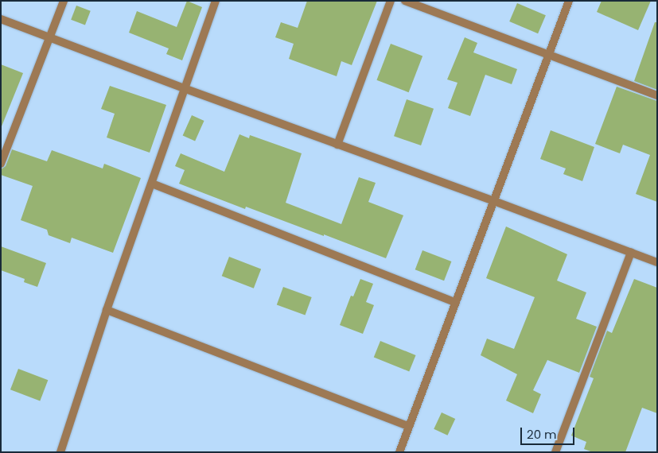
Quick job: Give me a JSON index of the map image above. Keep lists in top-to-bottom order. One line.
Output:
{"scale_bar":"20 m"}
